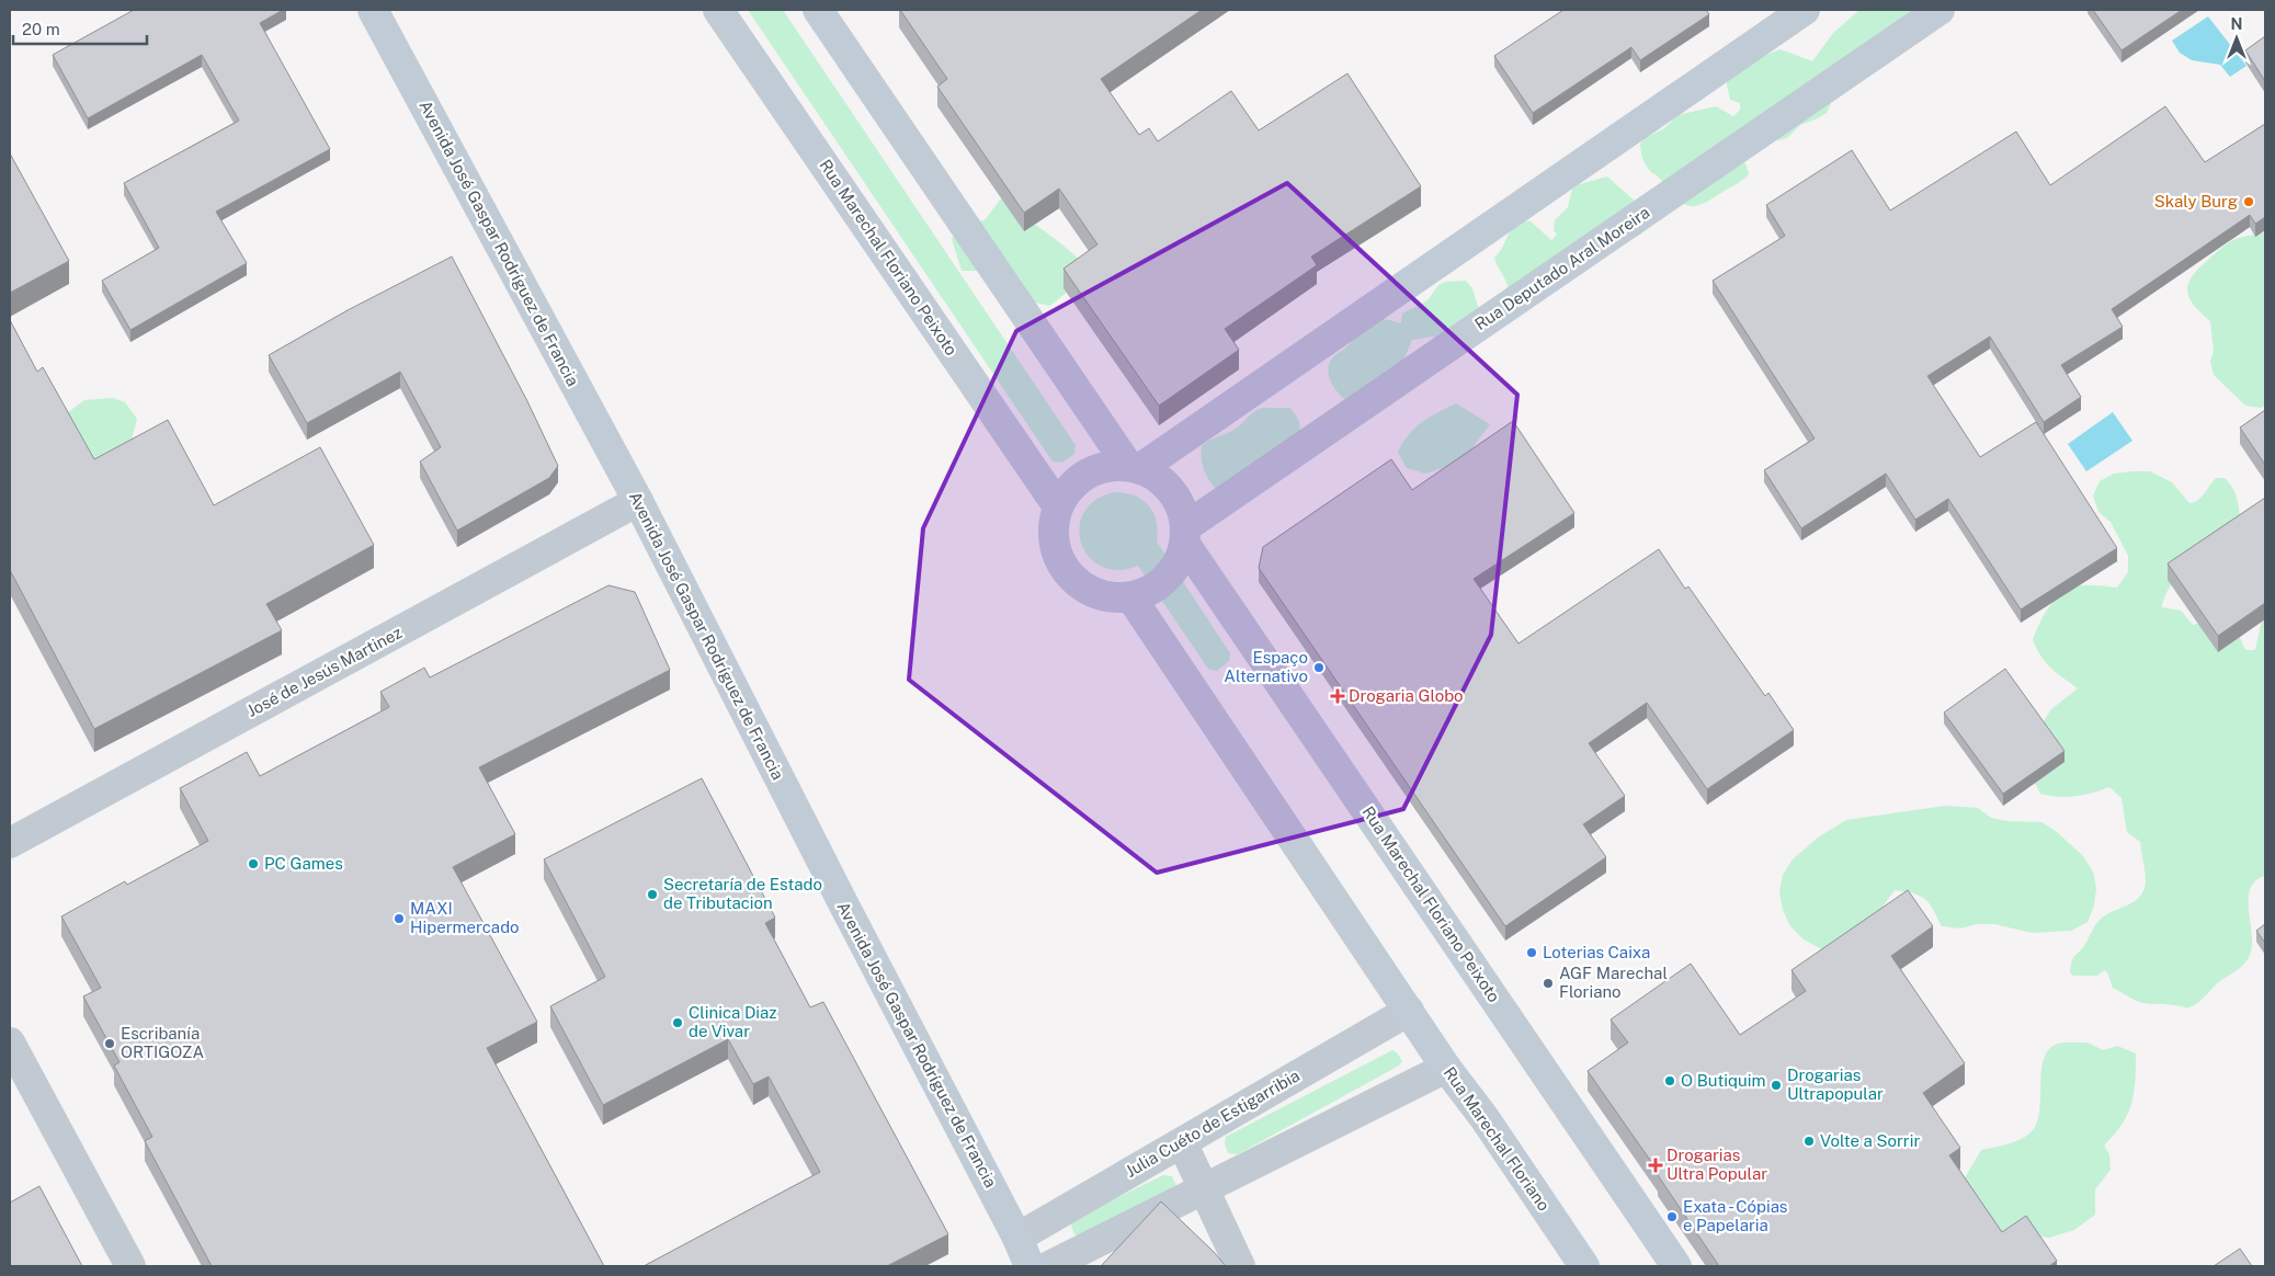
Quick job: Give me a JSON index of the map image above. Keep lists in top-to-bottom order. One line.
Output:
{"streets":{"main road":["Avenida José Gaspar Rodríguez de Francia","Rua Marechal Floriano Peixoto","Rua Deputado Aral Moreira","Rua Marechal Floriano"],"street":["José de Jesús Martinez","Julia Cuéto de Estigarribia"]},"crossings":[["Avenida José Gaspar Rodríguez de Francia","José de Jesús Martinez"],["Avenida José Gaspar Rodríguez de Francia","Julia Cuéto de Estigarribia"],["Rua Marechal Floriano Peixoto","Rua Deputado Aral Moreira"],["Julia Cuéto de Estigarribia","Rua Marechal Floriano"]],"places":{"other":["Skaly Burg","Espaço Alternativo","PC Games","Secretaría de Estado de Tributacion","MAXI Hipermercado","Loterias Caixa","AGF Marechal Floriano","Clinica Diaz de Vivar","Escribanía ORTIGOZA","O Butiquim","Drogarias Ultrapopular","Volte a Sorrir","Exata - Cópias e Papelaria"],"health":["Drogaria Globo","Drogarias Ultra Popular"]},"scale_bar":"20 m","north":"top"}
